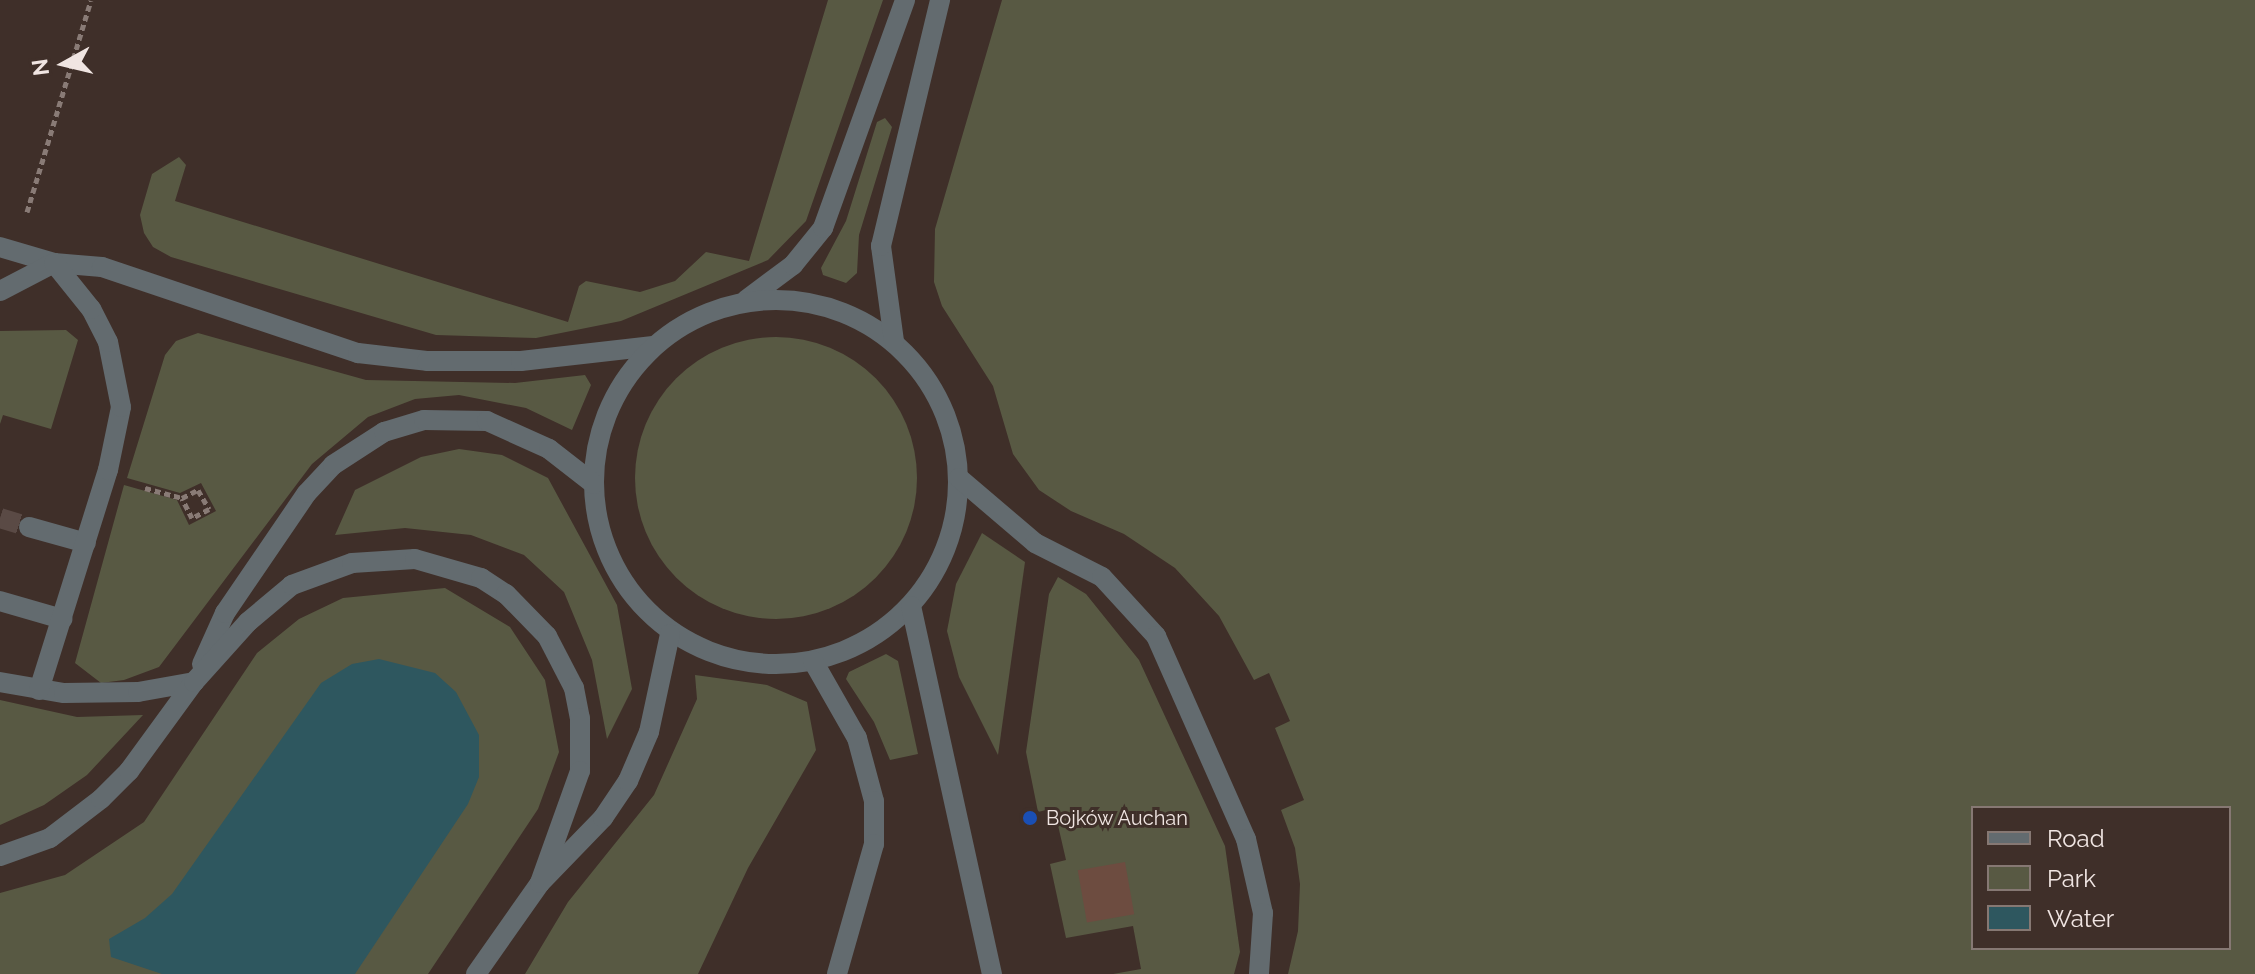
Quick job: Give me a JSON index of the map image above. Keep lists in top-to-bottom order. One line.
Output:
{"places":["Bojków Auchan"],"legend":["Road","Park","Water"],"north":"left"}
